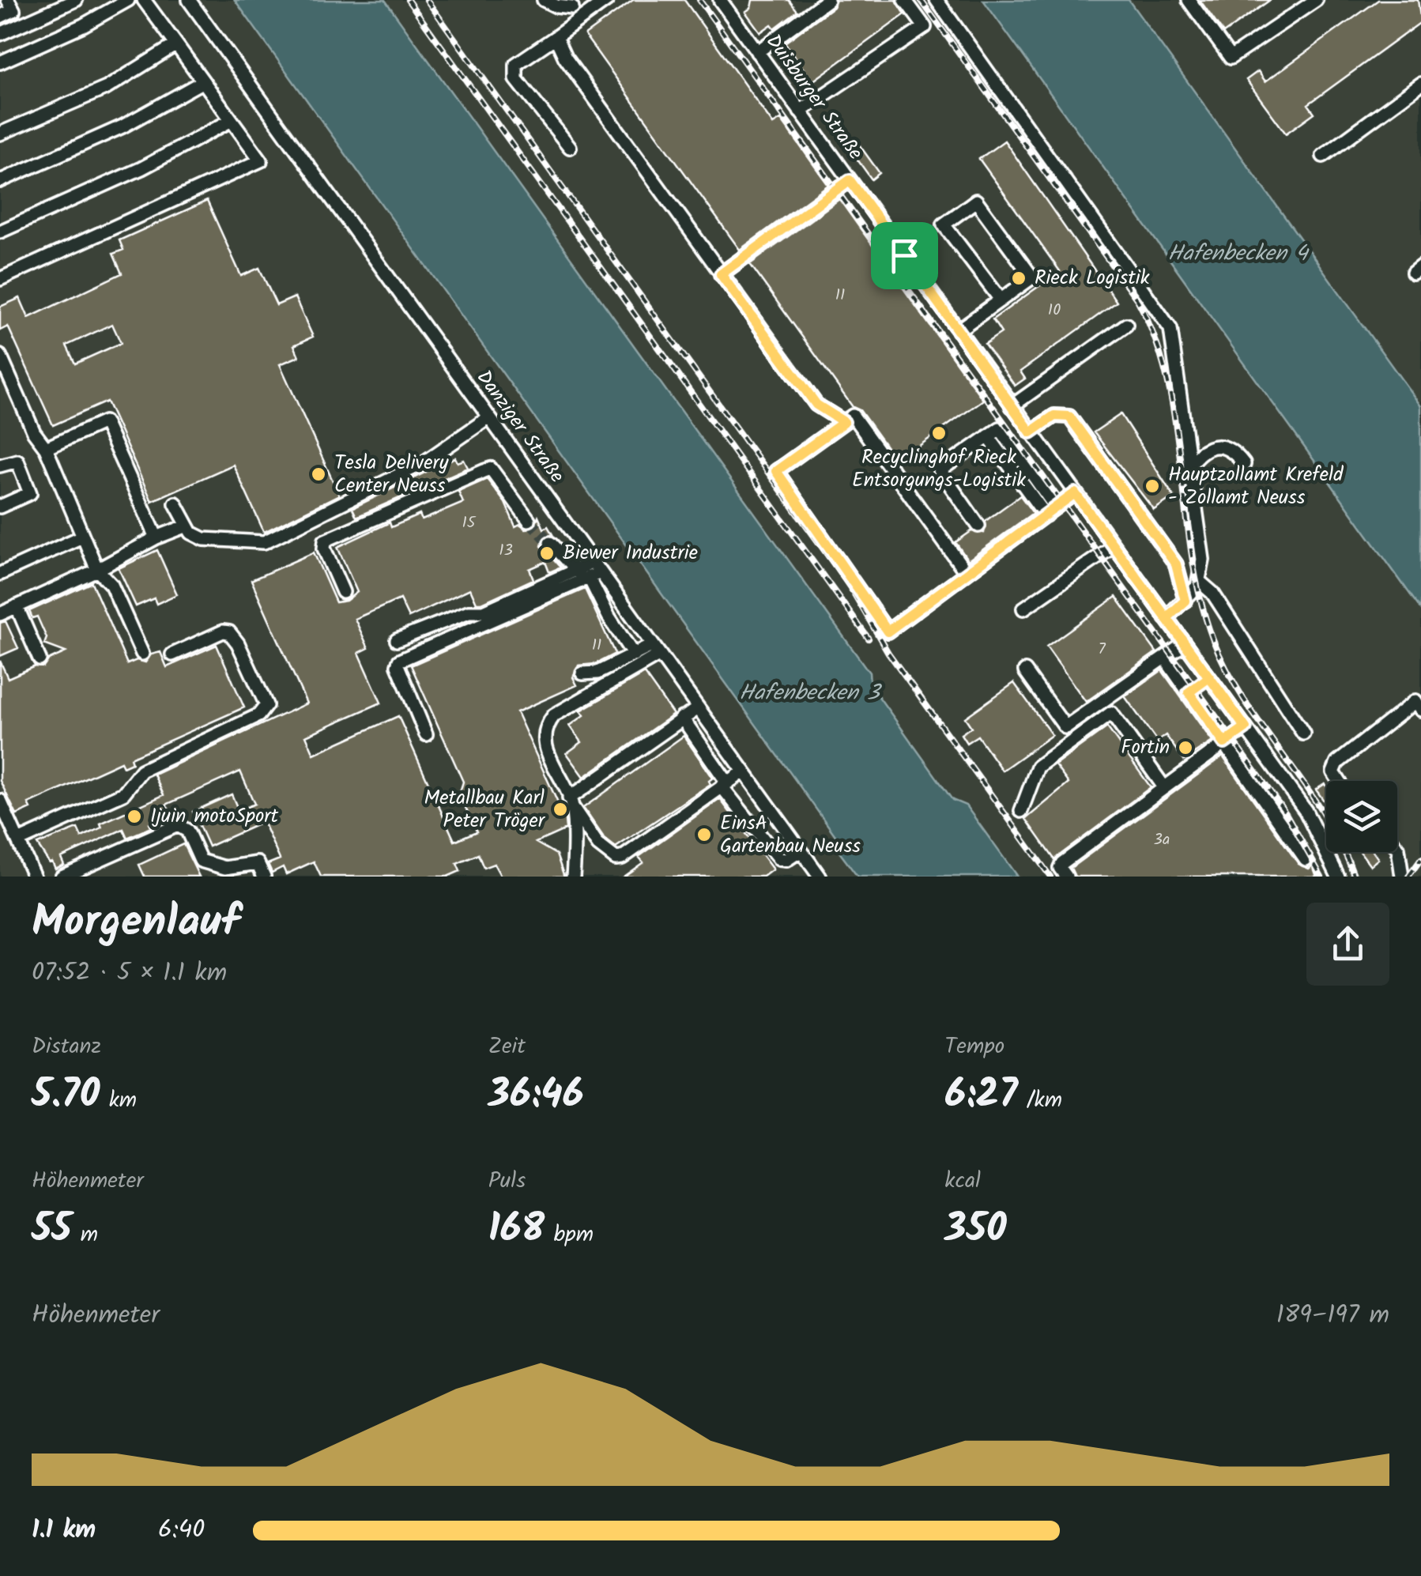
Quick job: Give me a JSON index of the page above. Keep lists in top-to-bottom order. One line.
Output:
{"streets":{"street":["Duisburger Straße","Danziger Straße"]},"water":["Hafenbecken 4","Hafenbecken 3"],"places":["Rieck Logistik","Recyclinghof Rieck Entsorgungs-Logistik","Tesla Delivery Center Neuss","Hauptzollamt Krefeld - Zollamt Neuss","Biewer Industrie","Fortin","Metallbau Karl Peter Tröger","Ijuin motoSport","EinsA Gartenbau Neuss"],"house_numbers":["11","10","15","13","11","7","3a"],"page":{"heading":["Morgenlauf","07:52 · 5 × 1.1 km"],"stats":[["Distanz","5.70 km"],["Zeit","36:46"],["Tempo","6:27 /km"],["Höhenmeter","55 m"],["Puls","168 bpm"],["kcal","350"]],"chart":["Höhenmeter","189–197 m"],"list":[{"name":"1.1 km","note":"6:40"}]}}
